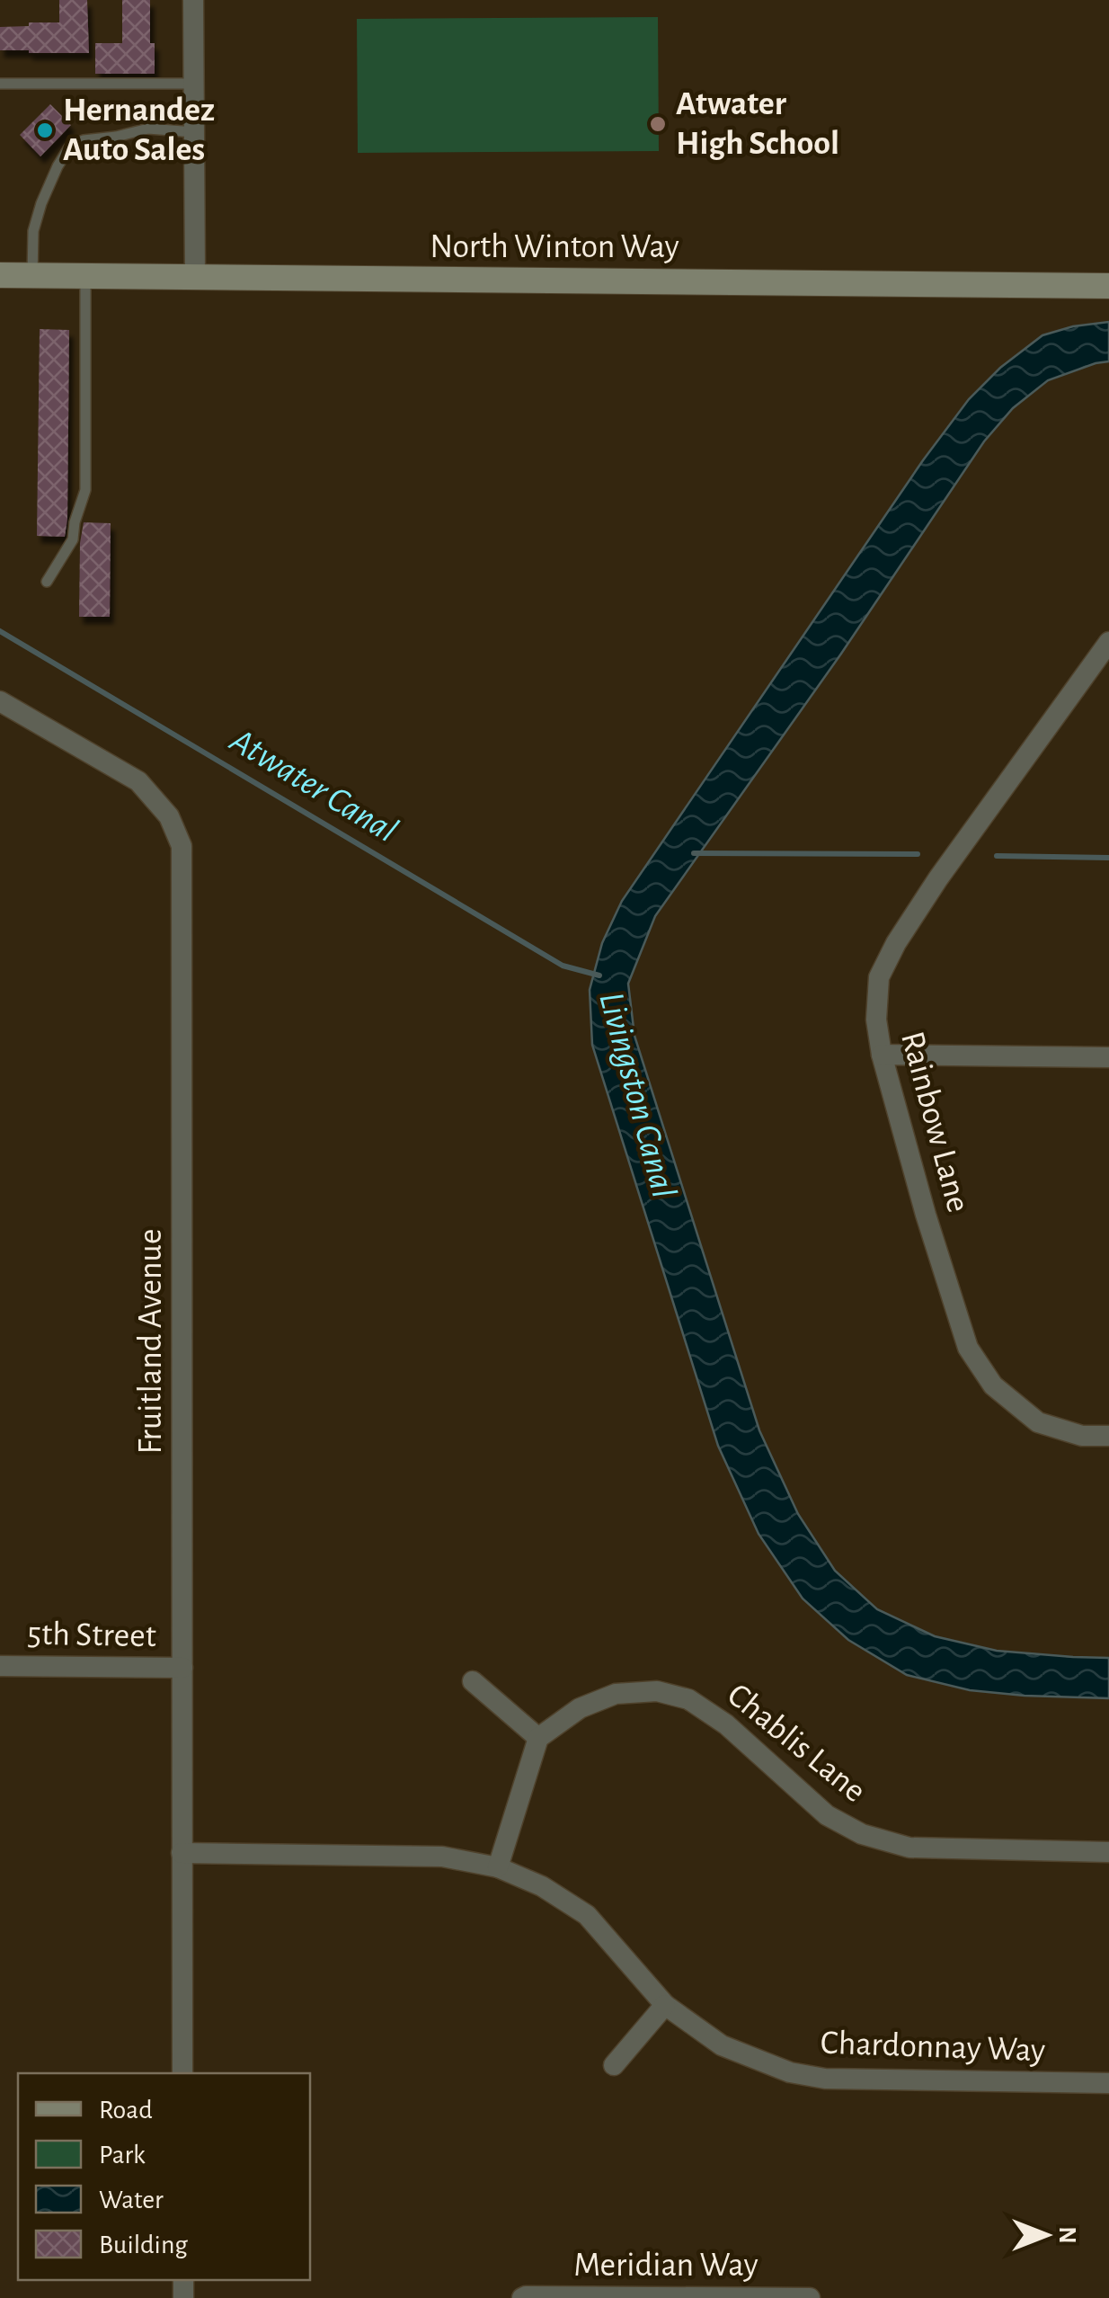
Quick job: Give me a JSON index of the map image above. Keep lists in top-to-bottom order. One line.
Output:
{"streets":{"main road":["North Winton Way"],"street":["Rainbow Lane","Fruitland Avenue","5th Street","Chablis Lane","Chardonnay Way","Meridian Way"]},"crossings":[["Fruitland Avenue","5th Street"],["Fruitland Avenue","Chardonnay Way"]],"water":["Atwater Canal","Livingston Canal"],"places":["Atwater High School","Hernandez Auto Sales"],"legend":["Road","Park","Water","Building"],"north":"right"}
